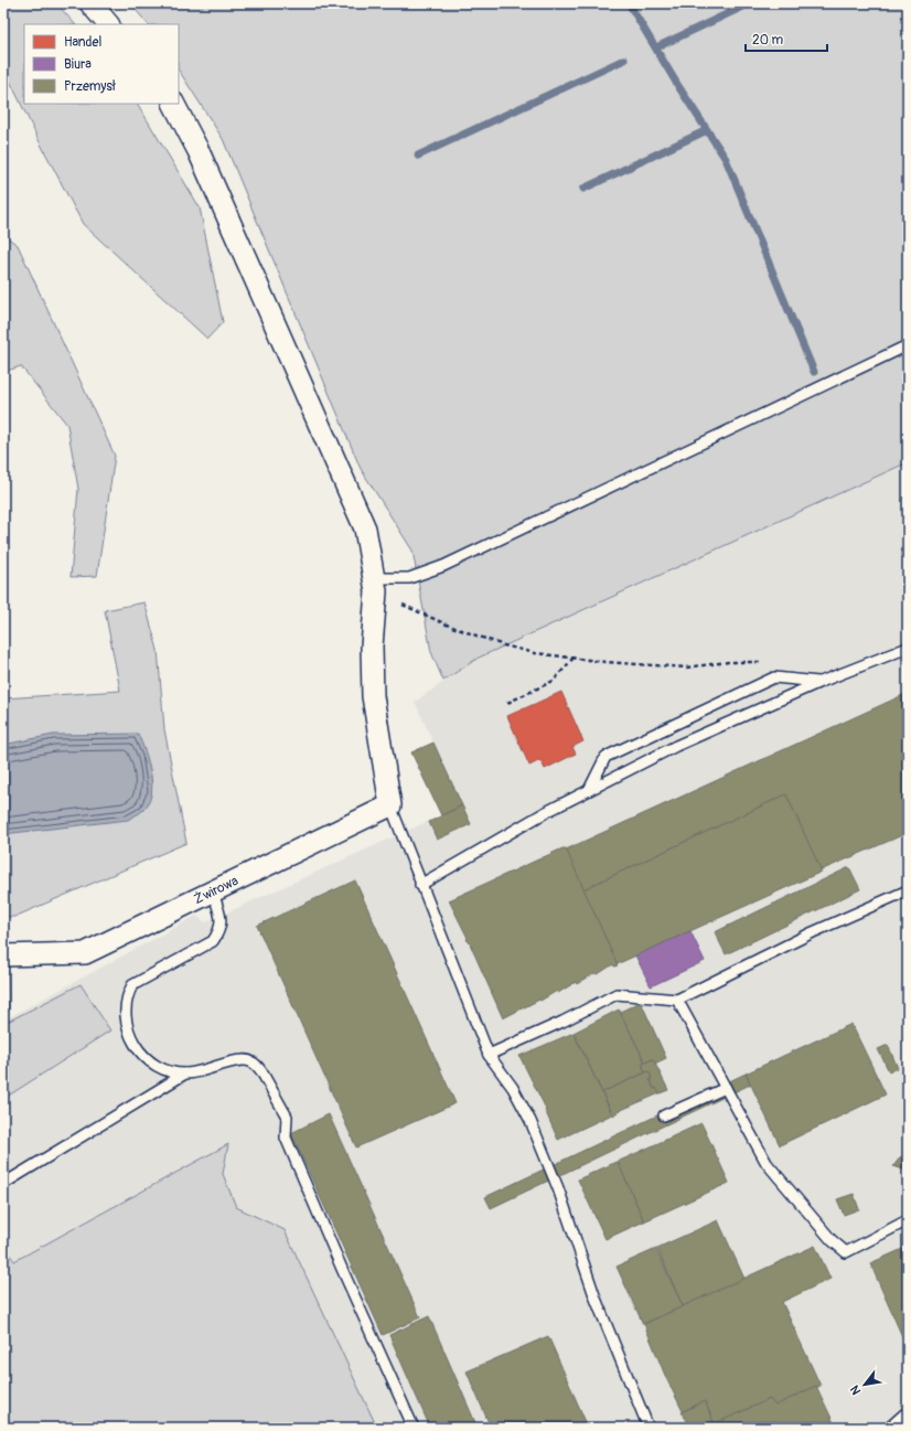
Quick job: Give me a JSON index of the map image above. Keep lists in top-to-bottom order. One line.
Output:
{"streets":{"street":["Żwirowa"]},"legend":["Handel","Biura","Przemysł"],"scale_bar":"20 m","north":"bottom left"}
